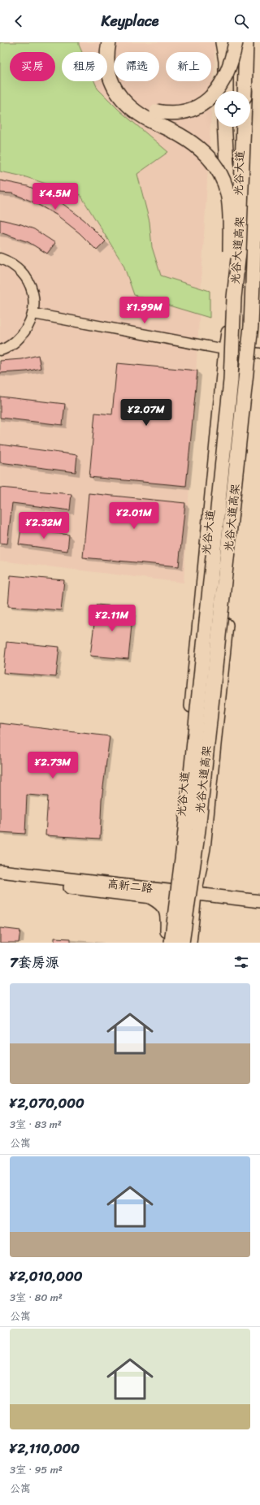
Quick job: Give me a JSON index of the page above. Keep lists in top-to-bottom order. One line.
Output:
{"streets":{"highway":["光谷大道高架"],"main road":["光谷大道","高新二路"]},"crossings":[["光谷大道","光谷大道高架"],["光谷大道","高新二路"]],"page":{"header":"Keyplace","chip":["买房","租房","筛选","新上"],"price":["¥4.5M","¥1.99M","¥2.07M","¥2.01M","¥2.32M","¥2.11M","¥2.73M"],"heading":"7套房源","list":[{"name":"¥2,070,000","note":"3室 · 83 m² · 公寓"},{"name":"¥2,010,000","note":"3室 · 80 m² · 公寓"},{"name":"¥2,110,000","note":"3室 · 95 m² · 公寓"}]}}
